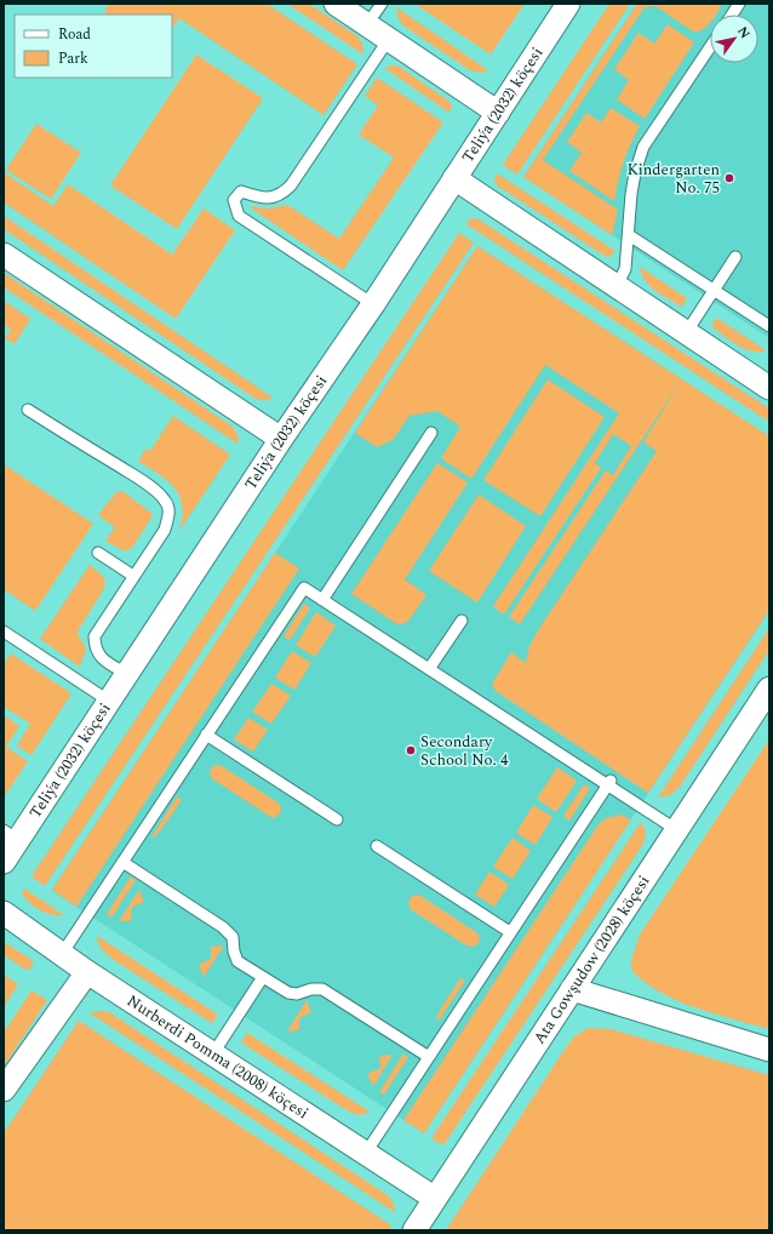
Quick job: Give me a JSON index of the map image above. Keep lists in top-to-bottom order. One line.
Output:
{"streets":{"street":["Teliýa (2032) köçesi","Ata Gowşudow (2028) köçesi","Nurberdi Pomma (2008) köçesi"]},"crossings":[["Ata Gowşudow (2028) köçesi","Nurberdi Pomma (2008) köçesi"]],"places":["Kindergarten No. 75","Secondary School No. 4"],"legend":["Road","Park"],"north":"top right"}
